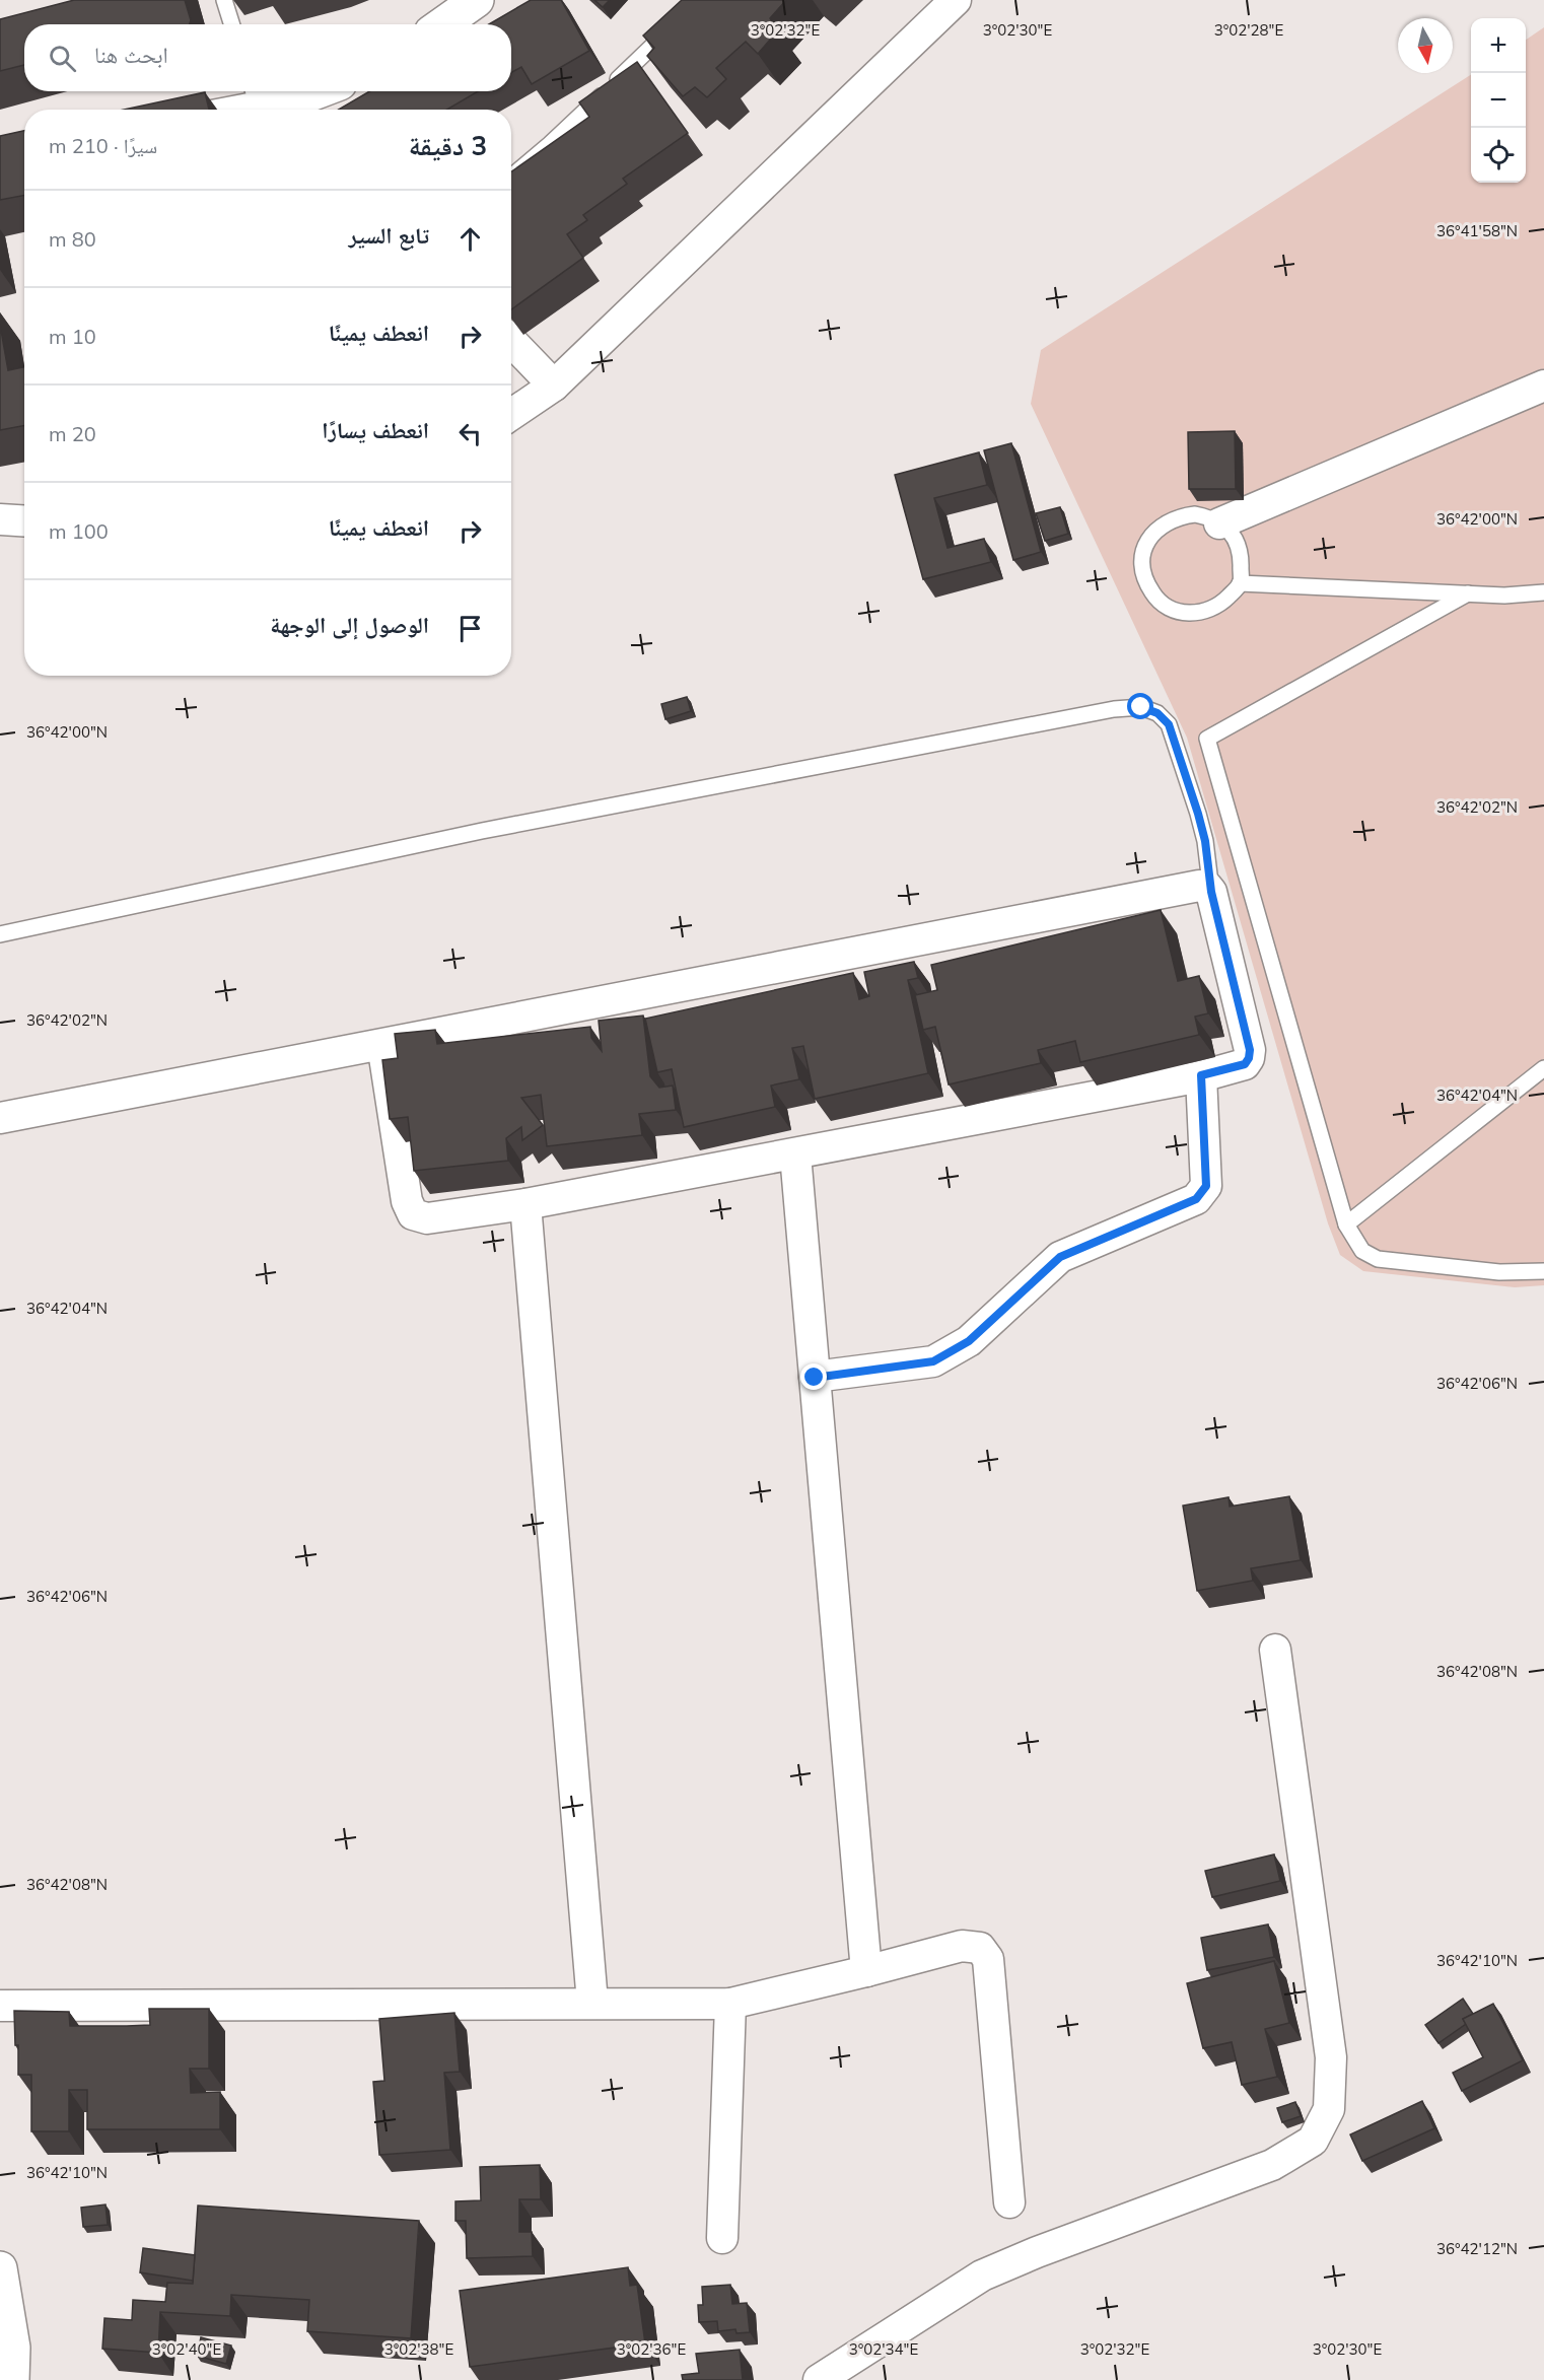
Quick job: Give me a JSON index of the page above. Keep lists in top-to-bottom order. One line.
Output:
{"north":"bottom","page":{"map_buttons":["+","−"],"search":"ابحث هنا","heading":["3 دقيقة","سيرًا · 210 m"],"list":[["تابع السير","80 m"],["انعطف يمينًا","10 m"],["انعطف يسارًا","20 m"],["انعطف يمينًا","100 m"],"الوصول إلى الوجهة"]},"coordinates":["3°02'32\"E","3°02'30\"E","3°02'28\"E","36°41'58\"N","36°42'00\"N","36°42'02\"N","36°42'04\"N","36°42'06\"N","36°42'08\"N","36°42'10\"N","36°42'12\"N","3°02'40\"E","3°02'38\"E","3°02'36\"E","3°02'34\"E"]}
